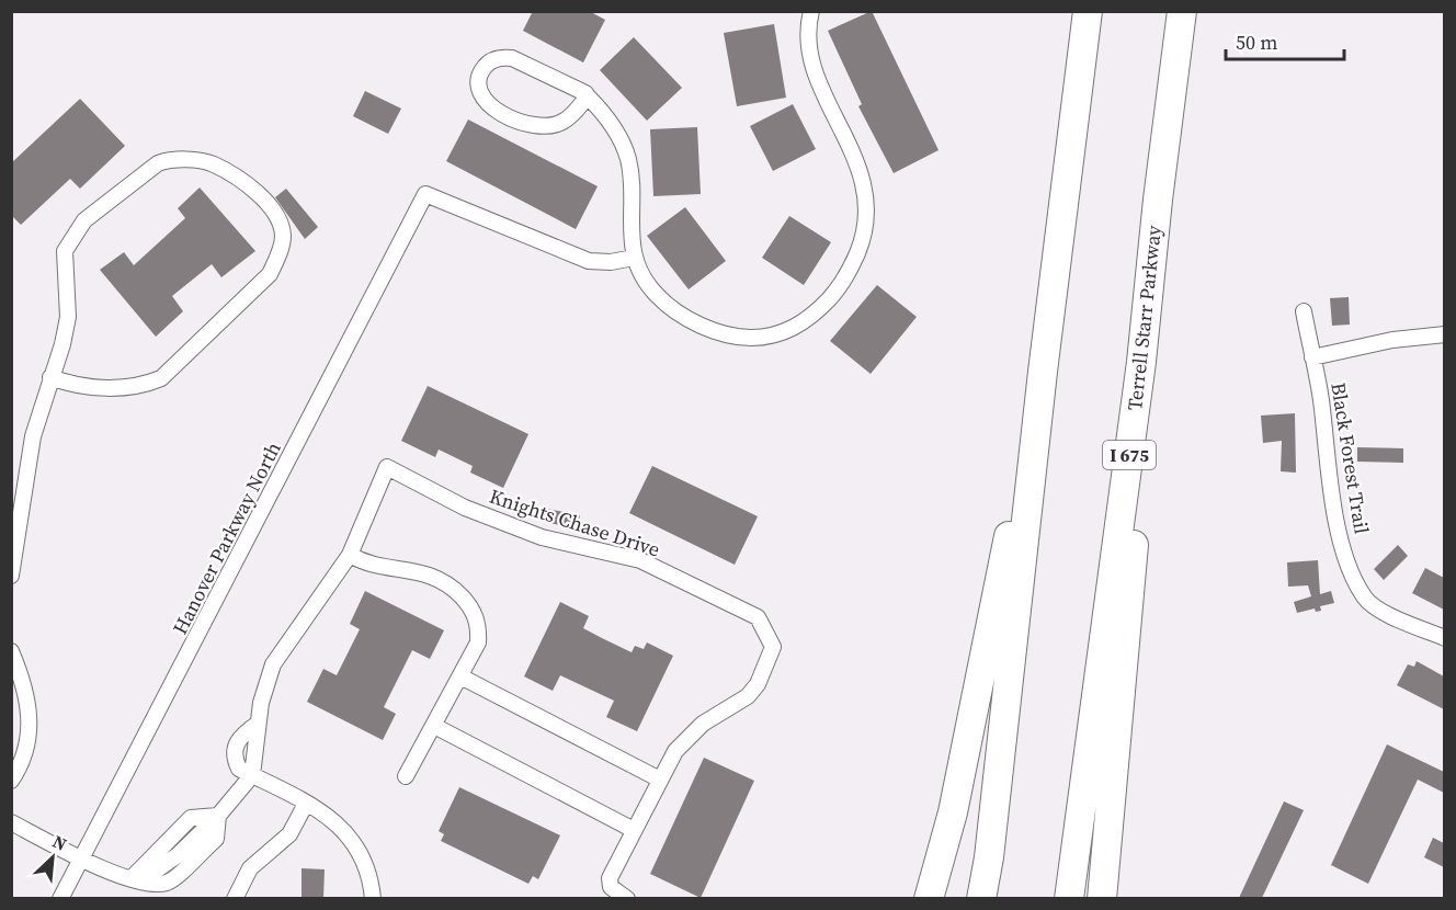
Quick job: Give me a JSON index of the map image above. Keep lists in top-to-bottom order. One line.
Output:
{"streets":{"highway":["Terrell Starr Parkway","I 675"],"street":["Black Forest Trail","Knights Chase Drive","Hanover Parkway North"]},"scale_bar":"50 m","north":"top right"}
